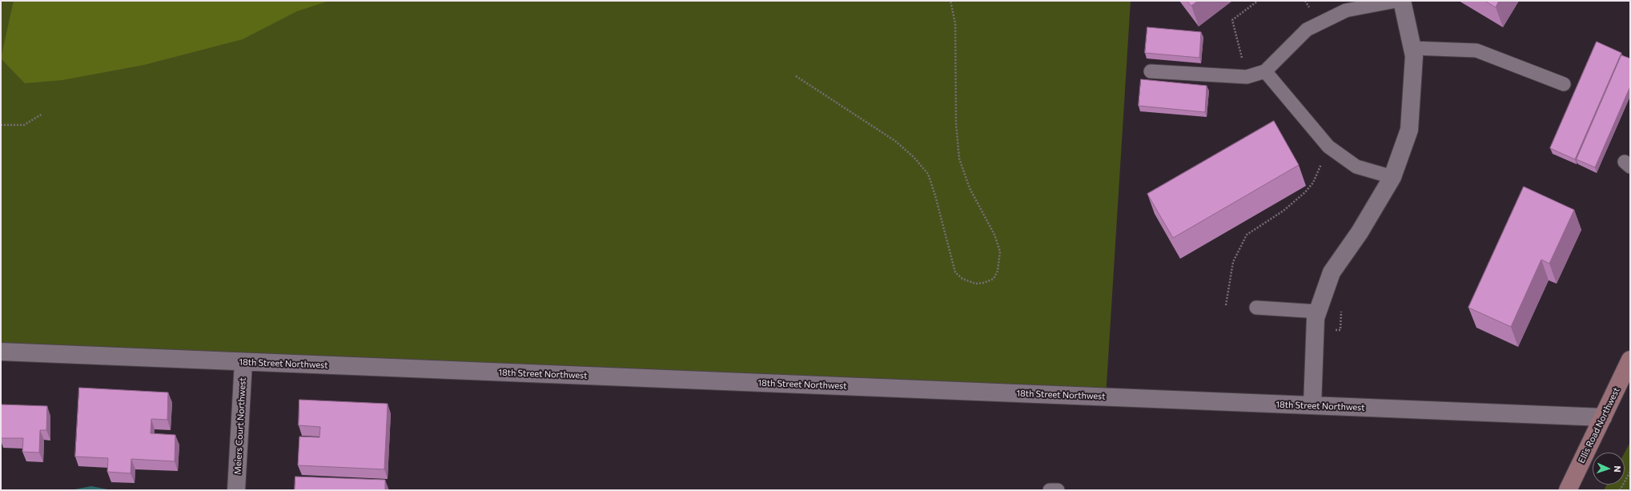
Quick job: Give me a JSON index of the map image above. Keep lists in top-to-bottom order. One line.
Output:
{"streets":{"street":["18th Street Northwest","Ellis Road Northwest","Meiers Court Northwest"]},"crossings":[["18th Street Northwest","Ellis Road Northwest"],["18th Street Northwest","Meiers Court Northwest"]],"north":"right"}
